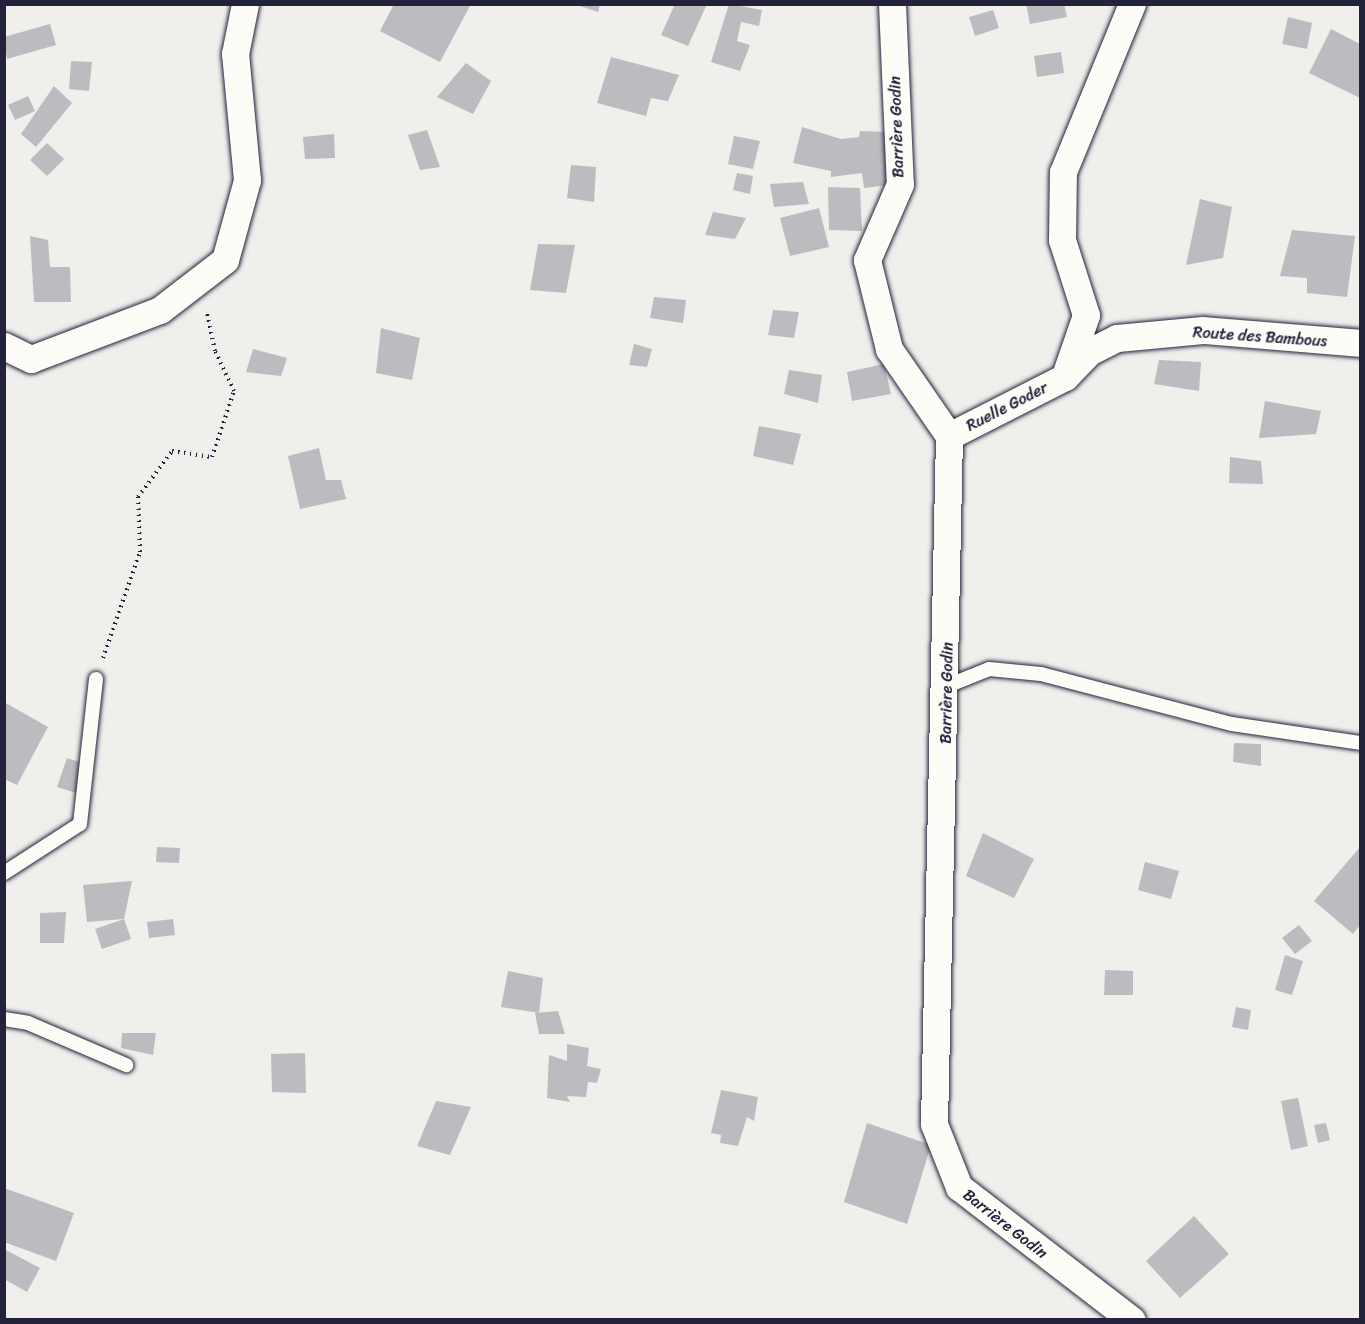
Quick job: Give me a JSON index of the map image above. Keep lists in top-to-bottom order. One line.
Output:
{"streets":{"street":["Barrière Godin","Route des Bambous","Ruelle Goder"]},"crossings":[["Barrière Godin","Ruelle Goder"],["Route des Bambous","Ruelle Goder"]]}
